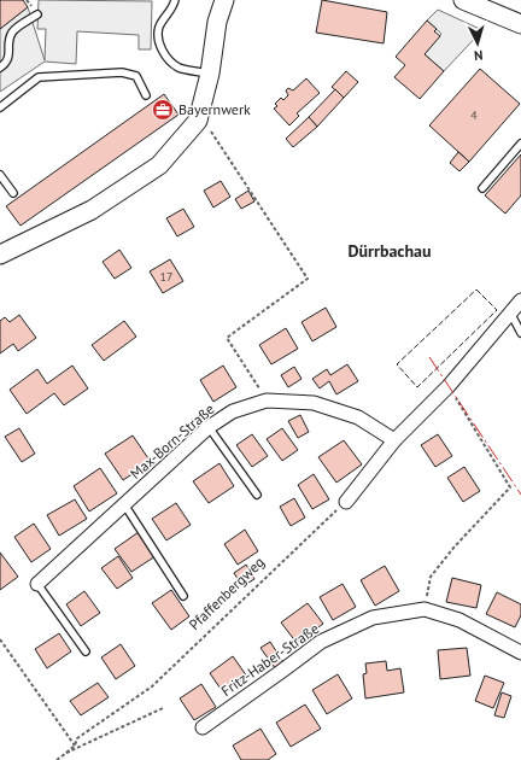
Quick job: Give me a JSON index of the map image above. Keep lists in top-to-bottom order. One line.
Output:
{"streets":{"street":["Max-Born-Straße","Fritz-Haber-Straße"],"path":["Pfaffenbergweg"]},"districts":["Dürrbachau"],"places":{"office":["Bayernwerk"]},"house_numbers":["4","17"],"north":"bottom"}
